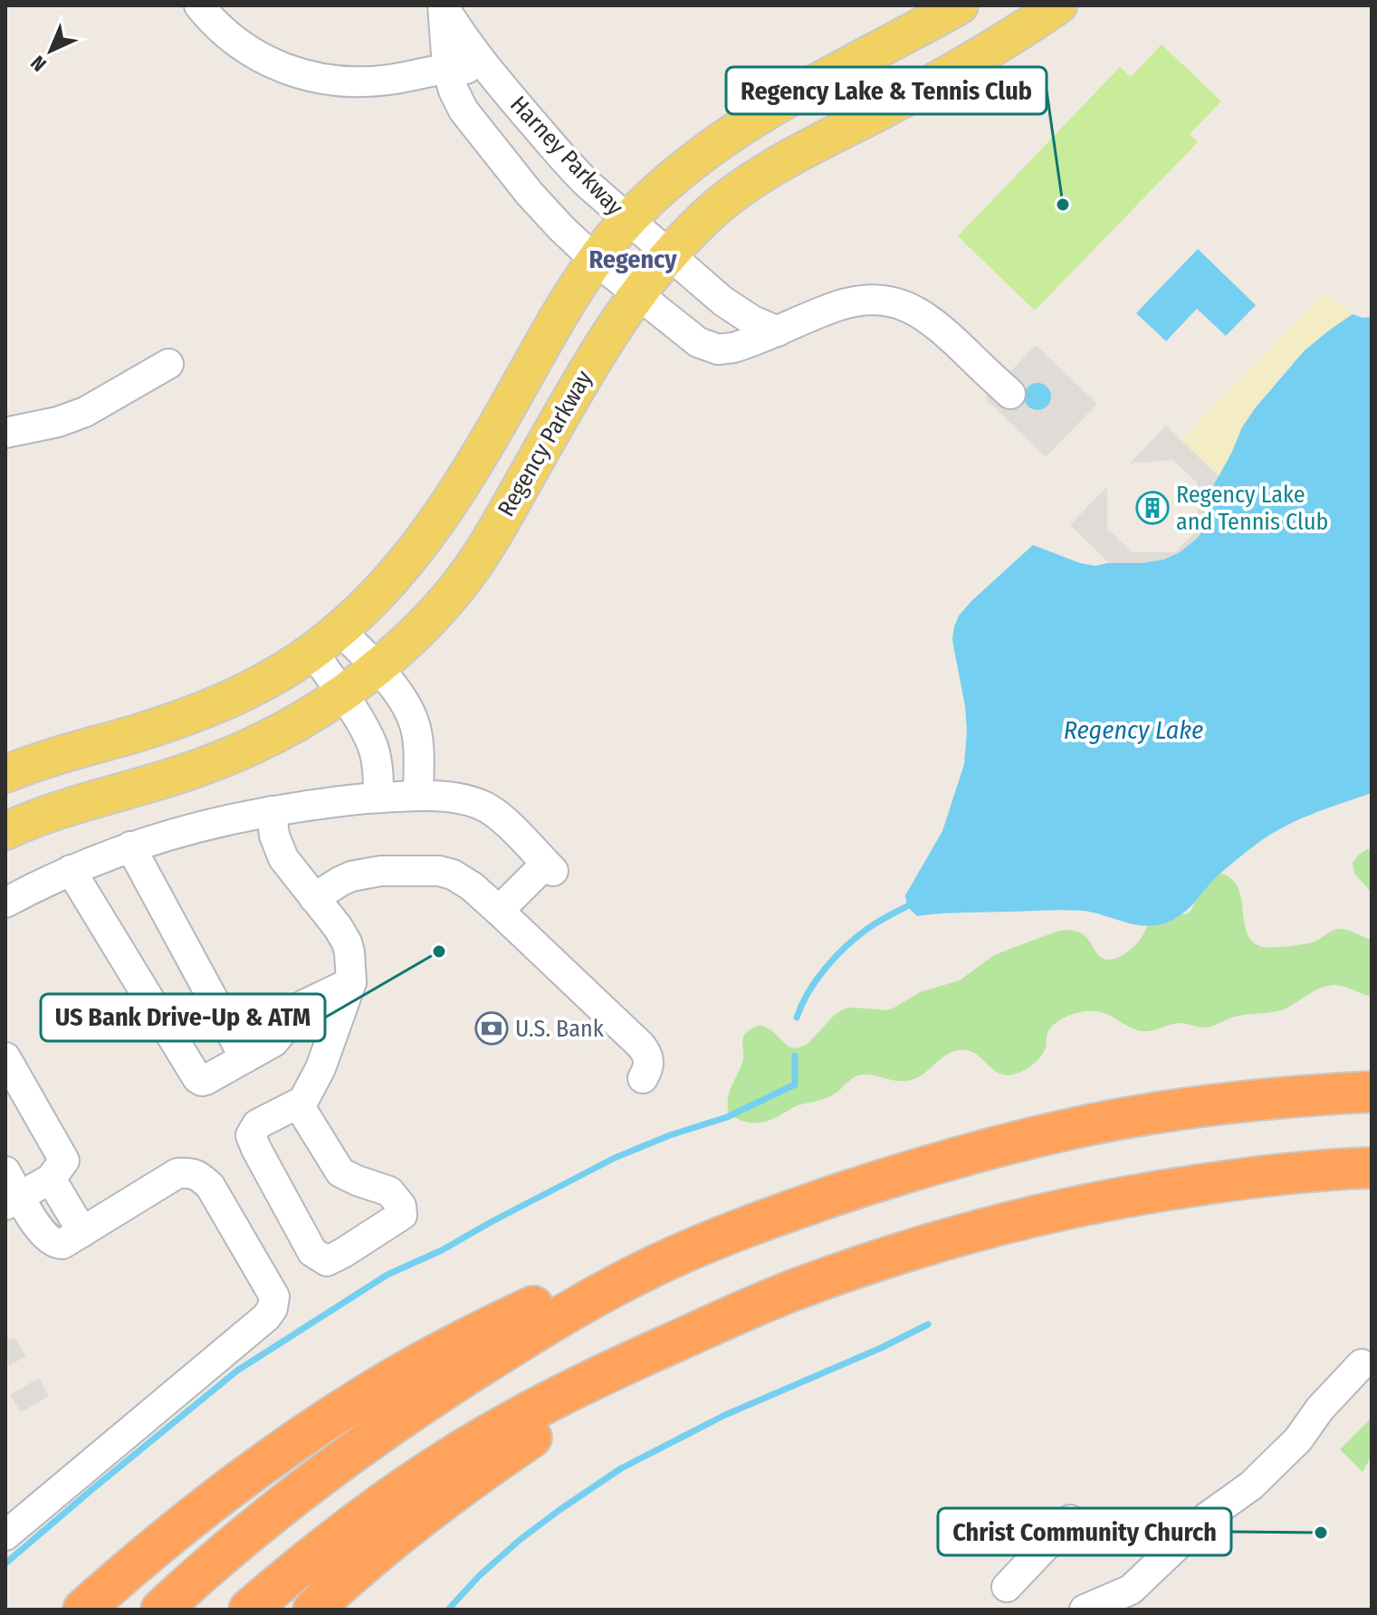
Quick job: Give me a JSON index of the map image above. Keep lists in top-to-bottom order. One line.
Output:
{"streets":{"main road":["Regency Parkway"],"street":["Harney Parkway"]},"crossings":[["Harney Parkway","Regency Parkway"]],"districts":["Regency"],"water":["Regency Lake"],"places":{"other":["Regency Lake & Tennis Club","US Bank Drive-Up & ATM","Christ Community Church"],"building":["Regency Lake and Tennis Club"],"bank":["U.S. Bank"]},"north":"bottom left"}
